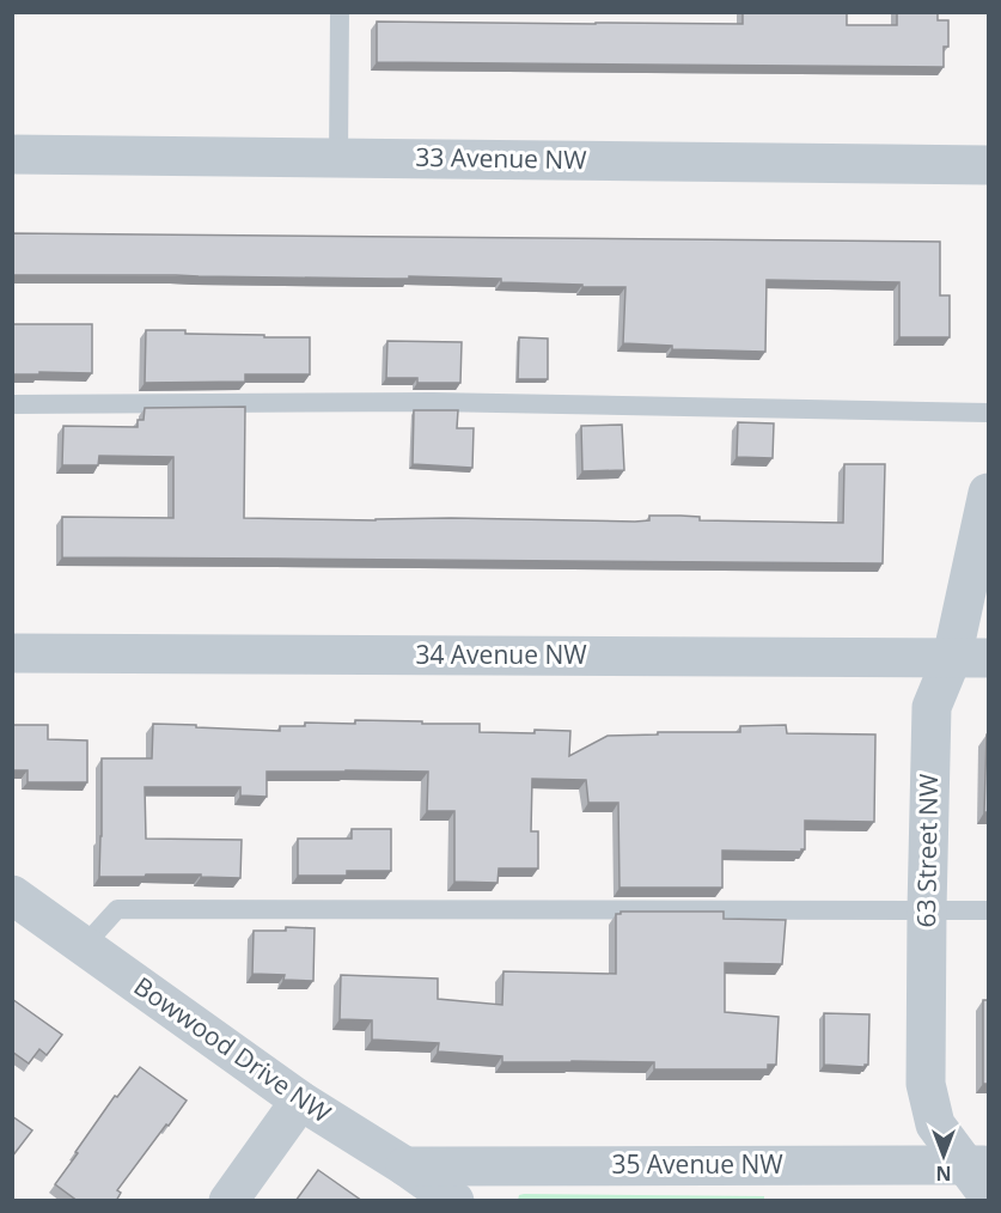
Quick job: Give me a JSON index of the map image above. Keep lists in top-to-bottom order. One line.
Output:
{"streets":{"street":["33 Avenue NW","34 Avenue NW","63 Street NW","Bowwood Drive NW","35 Avenue NW"]},"crossings":[["34 Avenue NW","63 Street NW"],["63 Street NW","35 Avenue NW"],["Bowwood Drive NW","35 Avenue NW"]],"north":"bottom"}
